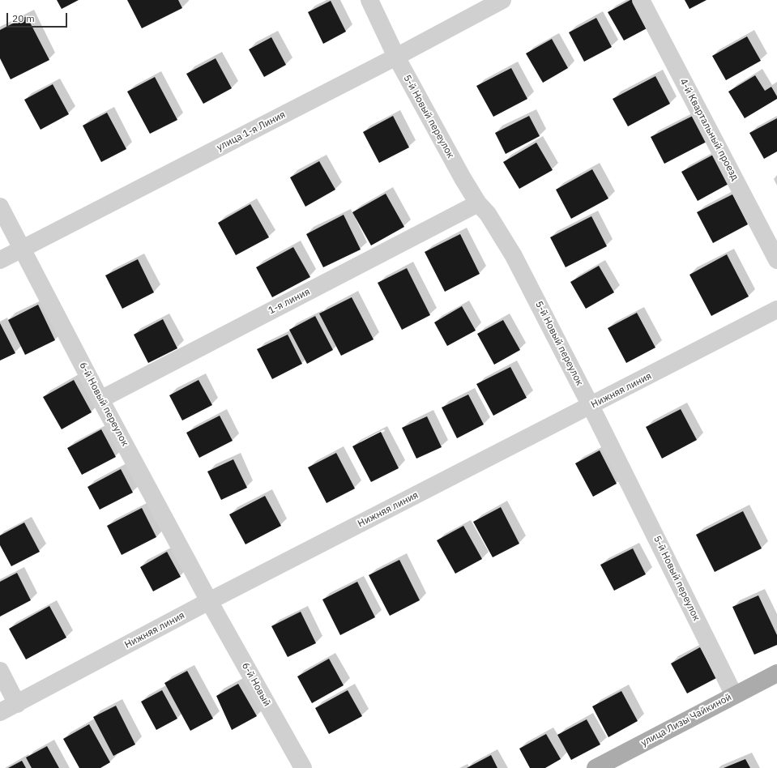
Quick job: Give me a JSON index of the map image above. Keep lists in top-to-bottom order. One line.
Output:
{"streets":{"main road":["улица Лизы Чайкиной"],"street":["5-й Новый переулок","4-й Квартальный проезд","улица 1-я Линия","1-я линия","Нижняя линия","6-й Новый переулок","6-й Новый"]},"crossings":[["5-й Новый переулок","улица 1-я Линия"],["5-й Новый переулок","1-я линия"],["5-й Новый переулок","Нижняя линия"],["5-й Новый переулок","улица Лизы Чайкиной"],["улица 1-я Линия","6-й Новый переулок"],["1-я линия","6-й Новый переулок"],["Нижняя линия","6-й Новый переулок"],["Нижняя линия","6-й Новый"],["6-й Новый переулок","6-й Новый"]],"scale_bar":"20 m"}
